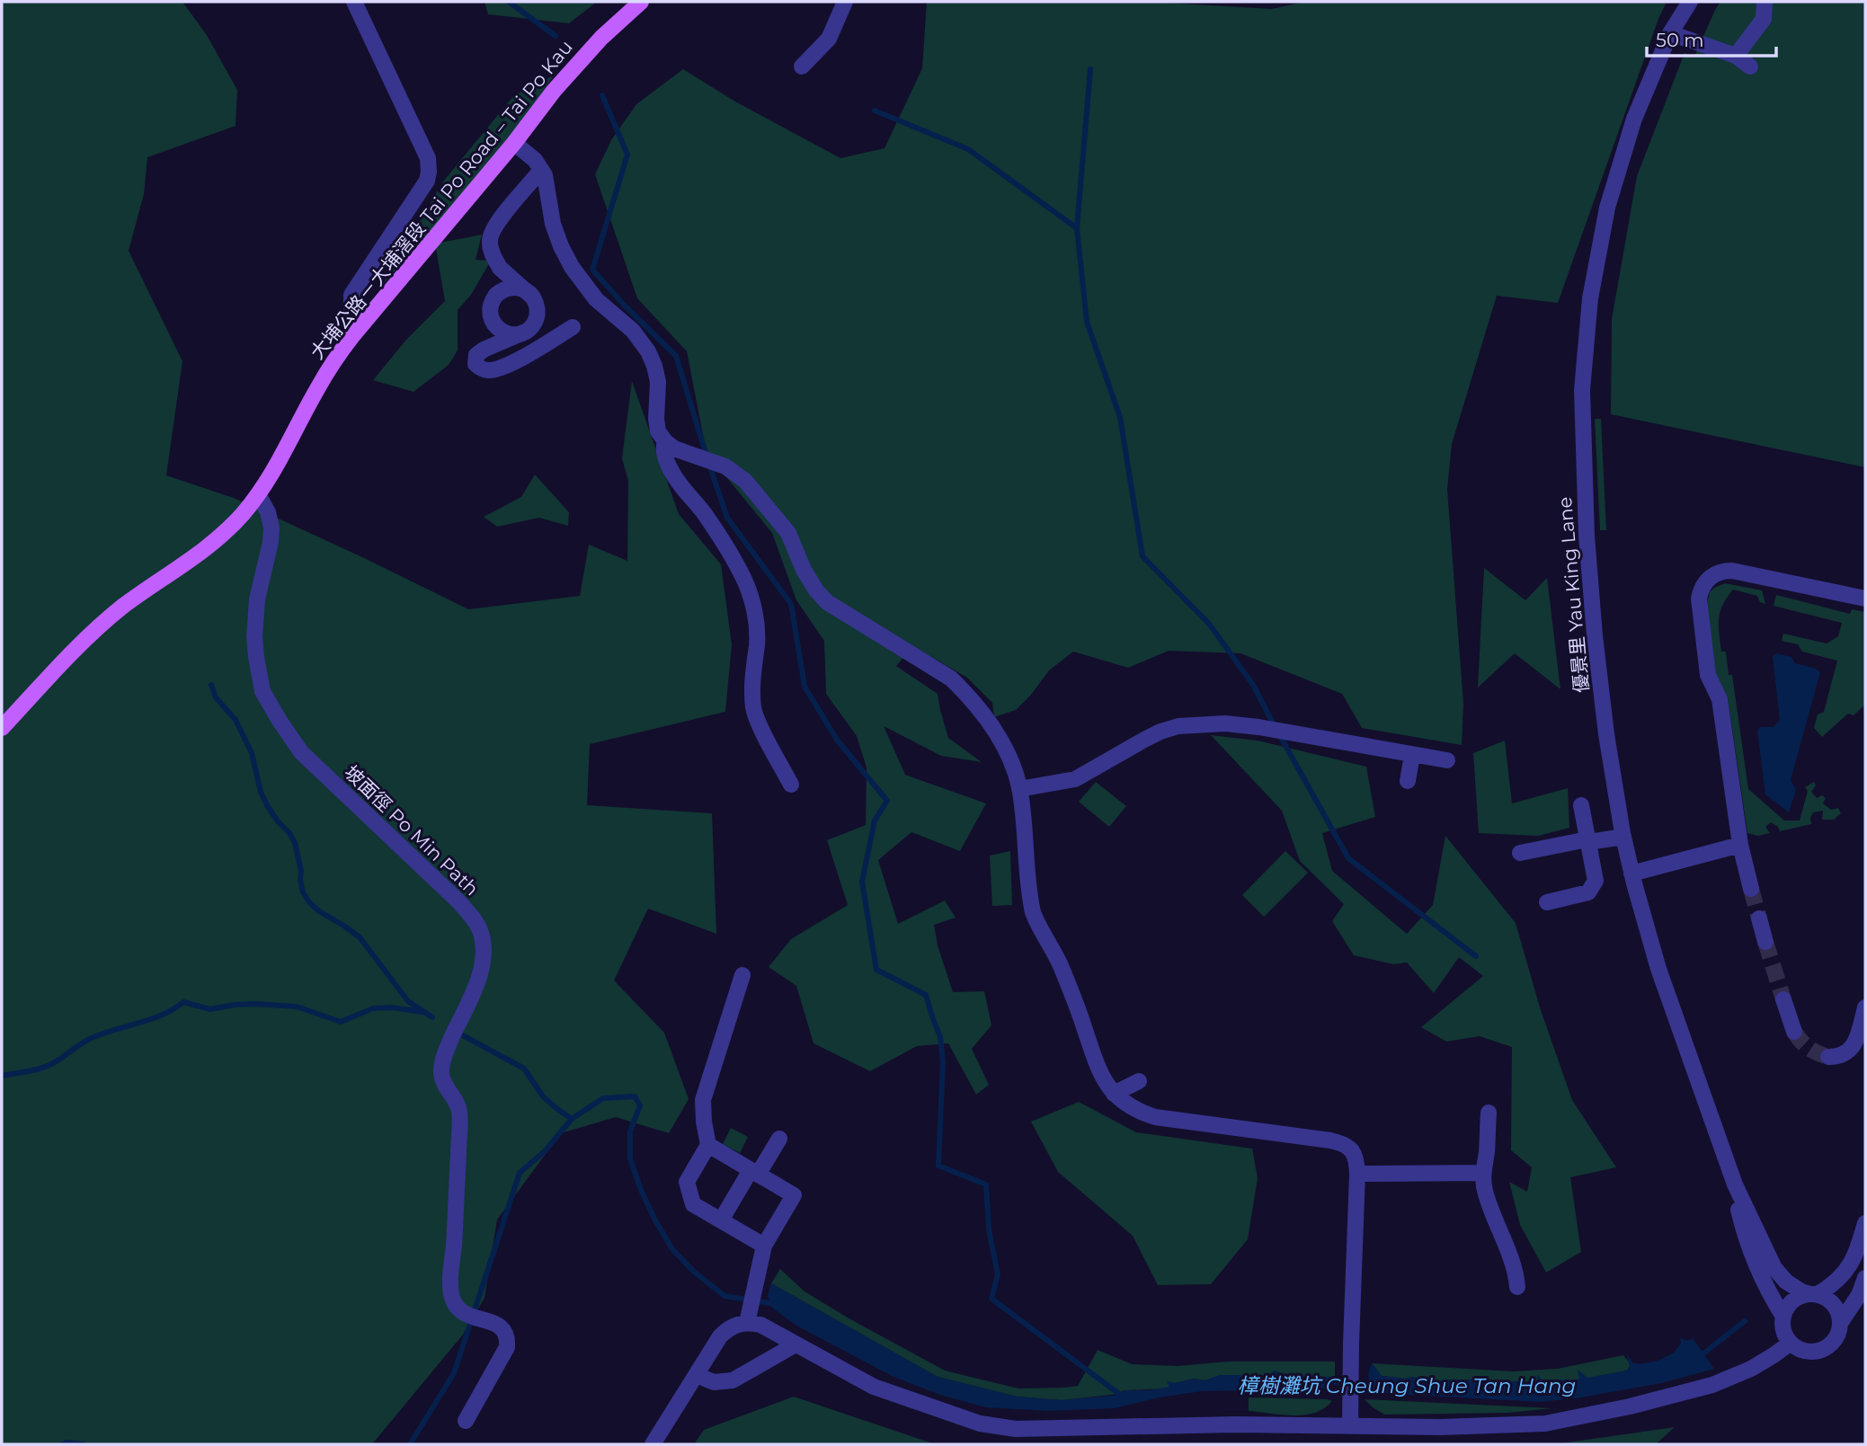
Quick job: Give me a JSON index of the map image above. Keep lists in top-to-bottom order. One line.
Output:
{"streets":{"main road":["大埔公路－大埔滘段 Tai Po Road – Tai Po Kau"],"street":["優景里 Yau King Lane","坡面徑 Po Min Path"]},"crossings":[["大埔公路－大埔滘段 Tai Po Road – Tai Po Kau","坡面徑 Po Min Path"]],"water":["樟樹灘坑 Cheung Shue Tan Hang"],"scale_bar":"50 m"}
